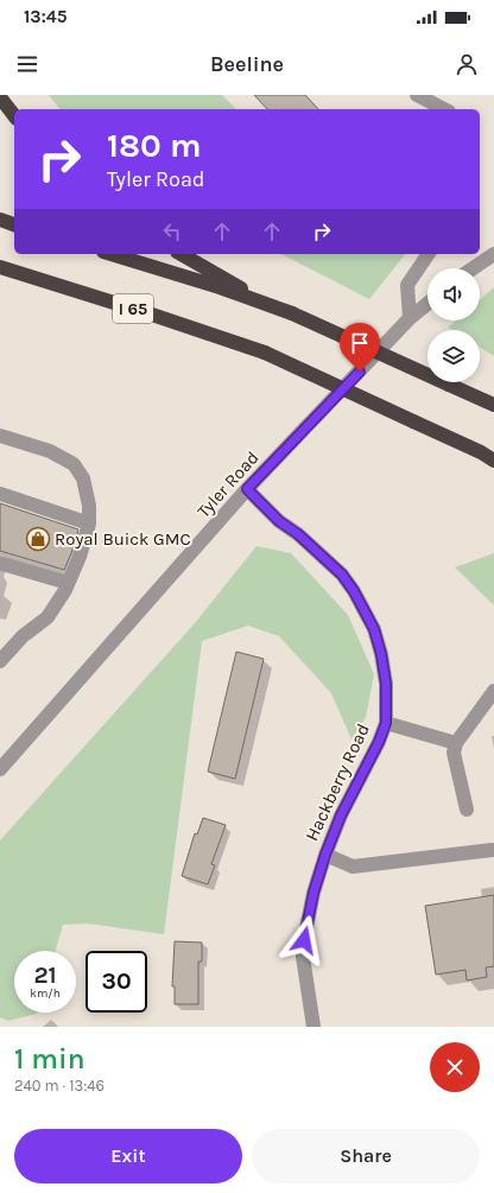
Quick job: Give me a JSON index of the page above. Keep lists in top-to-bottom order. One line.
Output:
{"streets":{"highway":["I 65"],"street":["Tyler Road","Hackberry Road"]},"crossings":[["Tyler Road","Hackberry Road"]],"places":{"shop":["Royal Buick GMC"]},"page":{"status":"13:45","header":"Beeline","turn":["180 m","Tyler Road"],"speed":"21 km/h","limit":"30","heading":["1 min","240 m · 13:46"],"buttons":["Exit","Share"]}}
